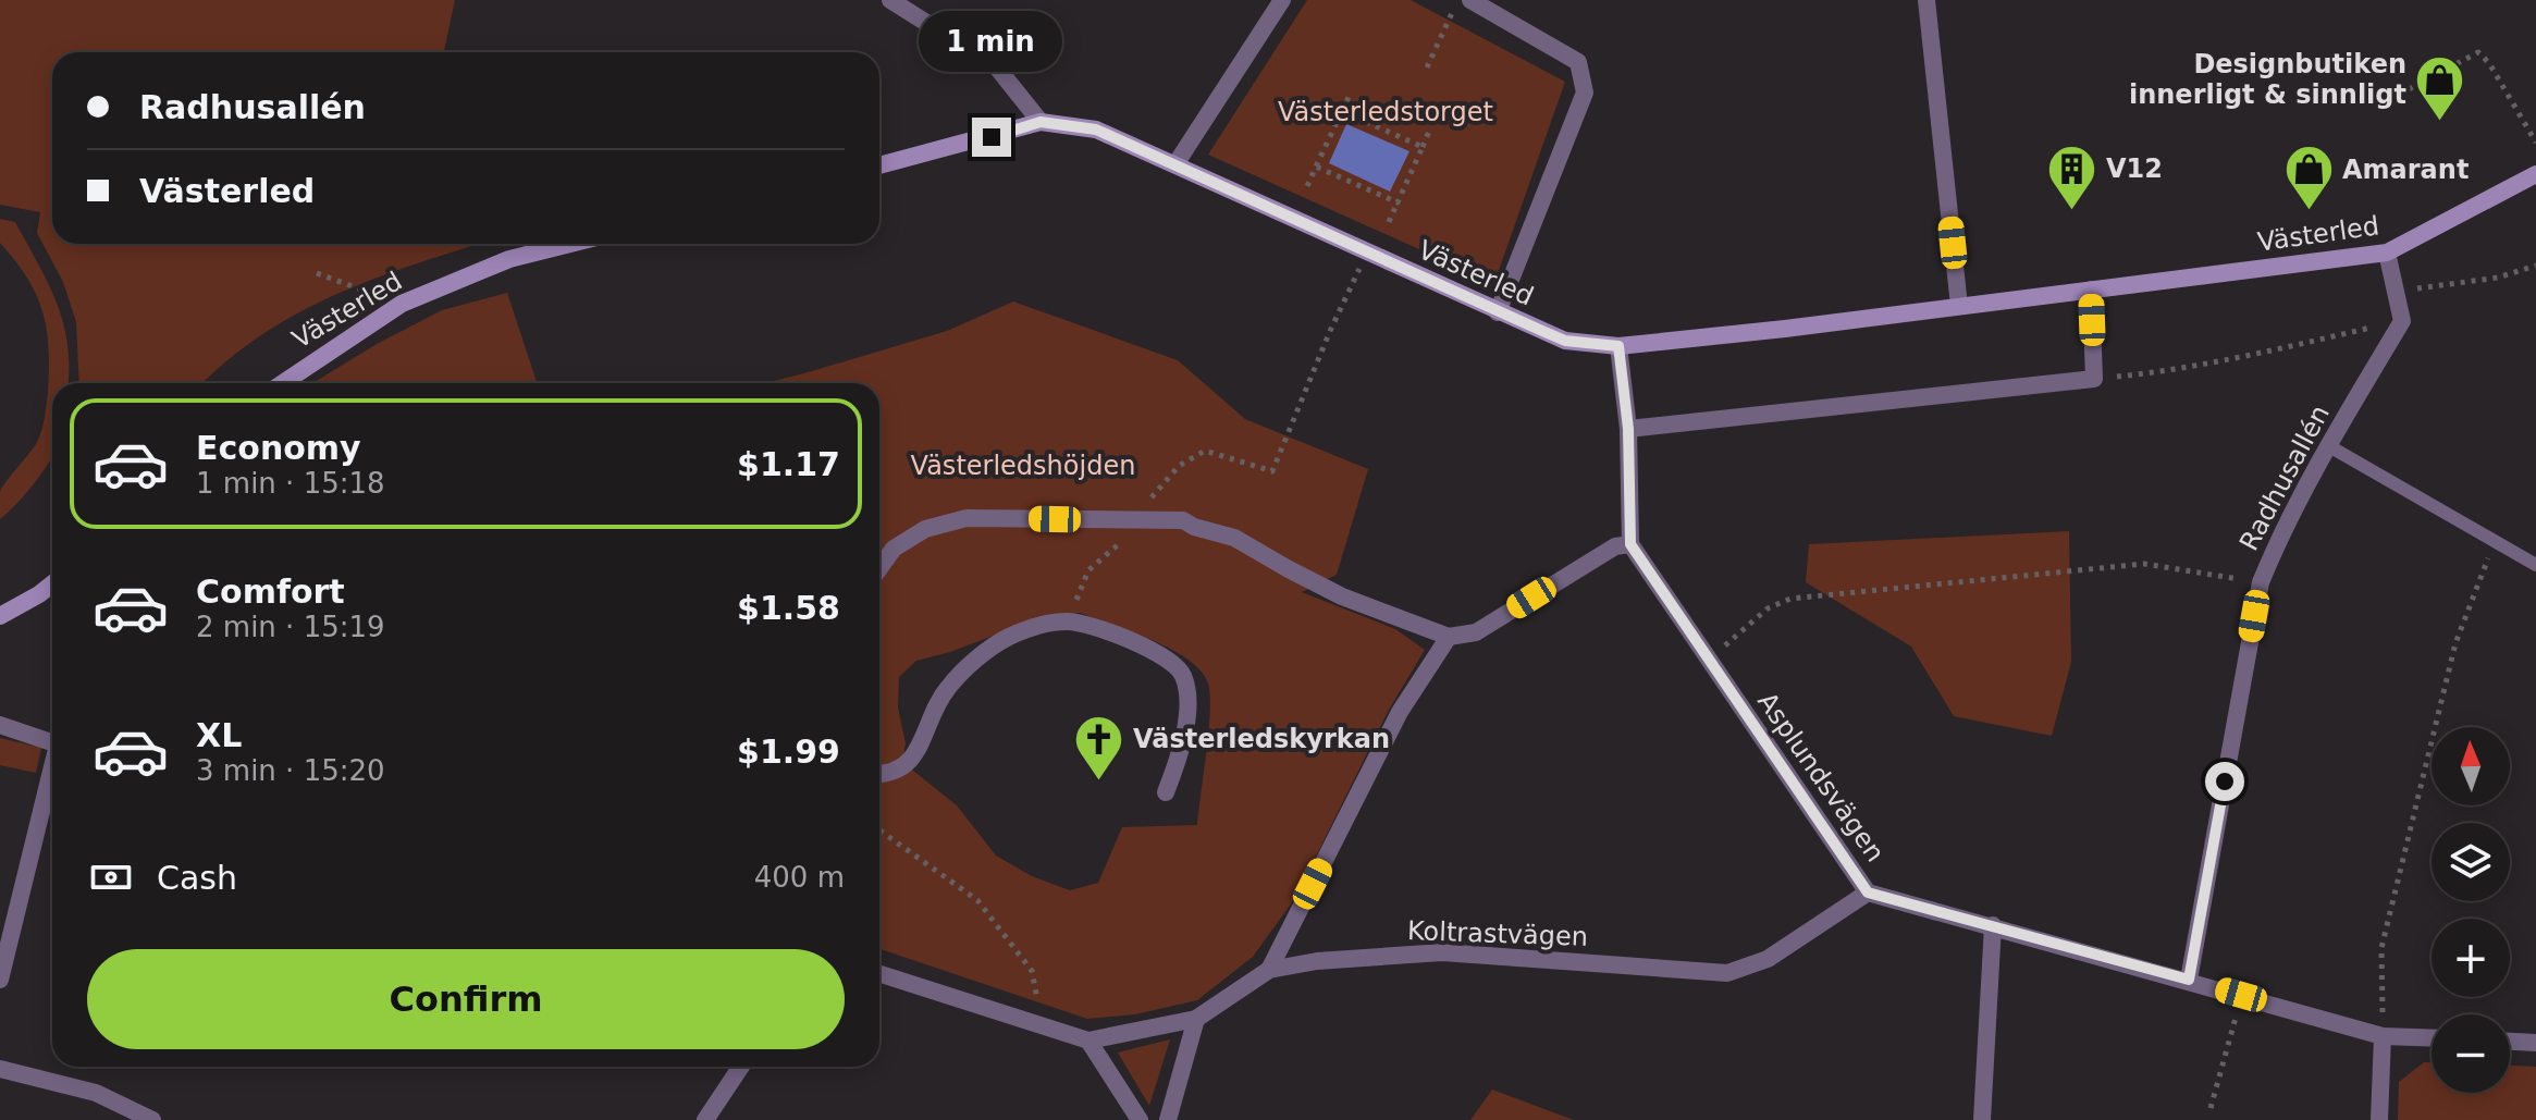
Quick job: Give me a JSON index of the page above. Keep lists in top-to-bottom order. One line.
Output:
{"streets":{"street":["Västerled","Radhusallén","Asplundsvägen","Koltrastvägen"]},"crossings":[["Radhusallén","Asplundsvägen"],["Asplundsvägen","Koltrastvägen"]],"parks":["Västerledstorget","Västerledshöjden"],"places":{"shop":["Designbutiken innerligt & sinnligt","Amarant"],"building":["V12"],"church":["Västerledskyrkan"]},"north":"top","page":{"bubble":"1 min","banner":["Radhusallén","Västerled"],"list":[{"name":"Economy","note":"1 min · 15:18","value":"$1.17"},{"name":"Comfort","note":"2 min · 15:19","value":"$1.58"},{"name":"XL","note":"3 min · 15:20","value":"$1.99"}],"map_buttons":["+","−"],"pay":["Cash","400 m"],"buttons":"Confirm"}}
